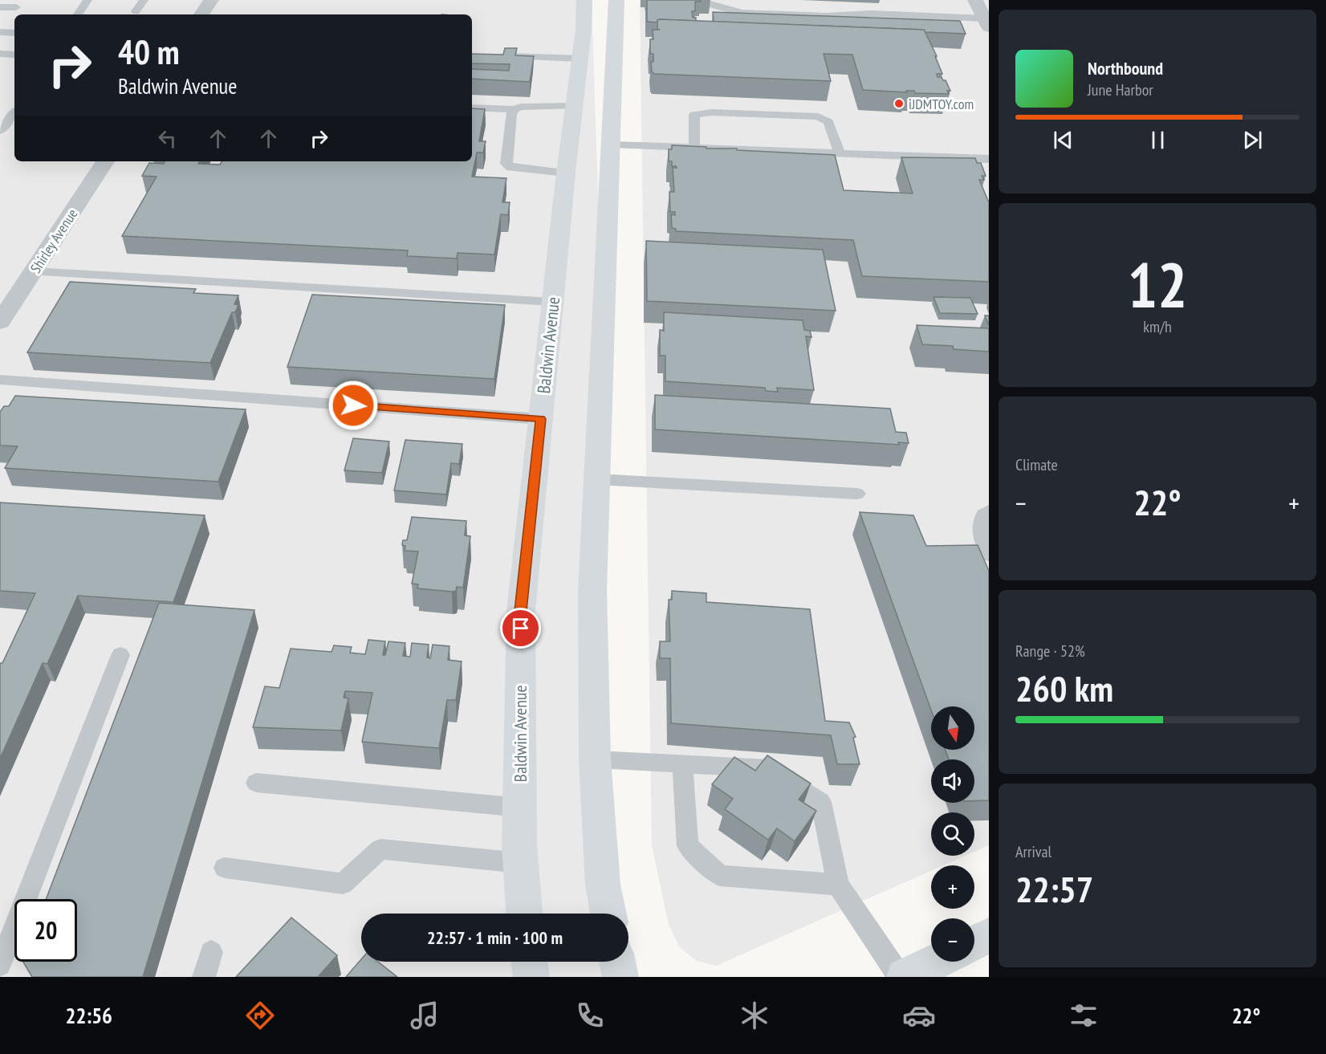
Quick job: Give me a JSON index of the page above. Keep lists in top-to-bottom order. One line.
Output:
{"streets":{"main road":["Baldwin Avenue"],"street":["Shirley Avenue"]},"places":["iJDMTOY.com"],"north":"bottom","page":{"turn":["40 m","Baldwin Avenue"],"song":["Northbound","June Harbor"],"tile":[["12","km/h"],"Climate",["Range · 52%","260 km"],["Arrival","22:57"]],"heat":["−","22°","+"],"map_buttons":["+","−"],"limit":"20","trip":"22:57 · 1 min · 100 m","tabs":["22:56","22°"]}}
